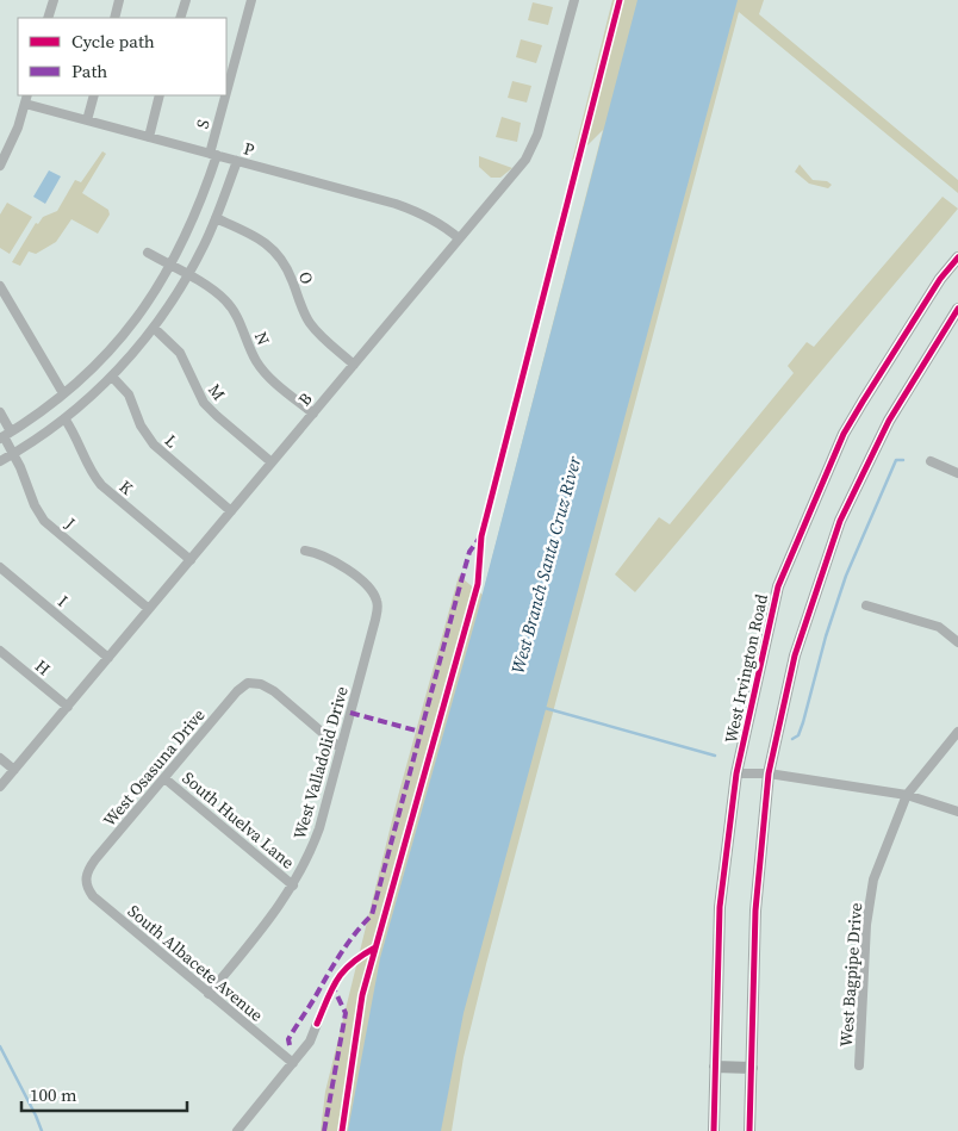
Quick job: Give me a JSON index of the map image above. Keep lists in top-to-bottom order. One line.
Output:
{"streets":{"main road":["West Irvington Road"],"street":["S","P","O","N","M","B","L","K","J","I","H","West Valladolid Drive","West Osasuna Drive","South Huelva Lane","South Albacete Avenue","West Bagpipe Drive"]},"crossings":[["S","P"],["S","N"],["S","K"],["S","J"],["P","B"],["O","B"],["N","B"],["M","B"],["B","L"],["B","K"],["B","J"],["B","I"],["B","H"],["West Valladolid Drive","South Huelva Lane"],["West Valladolid Drive","South Albacete Avenue"],["West Osasuna Drive","South Huelva Lane"],["West Osasuna Drive","South Albacete Avenue"]],"water":["West Branch Santa Cruz River"],"legend":["Cycle path","Path"],"scale_bar":"100 m"}
